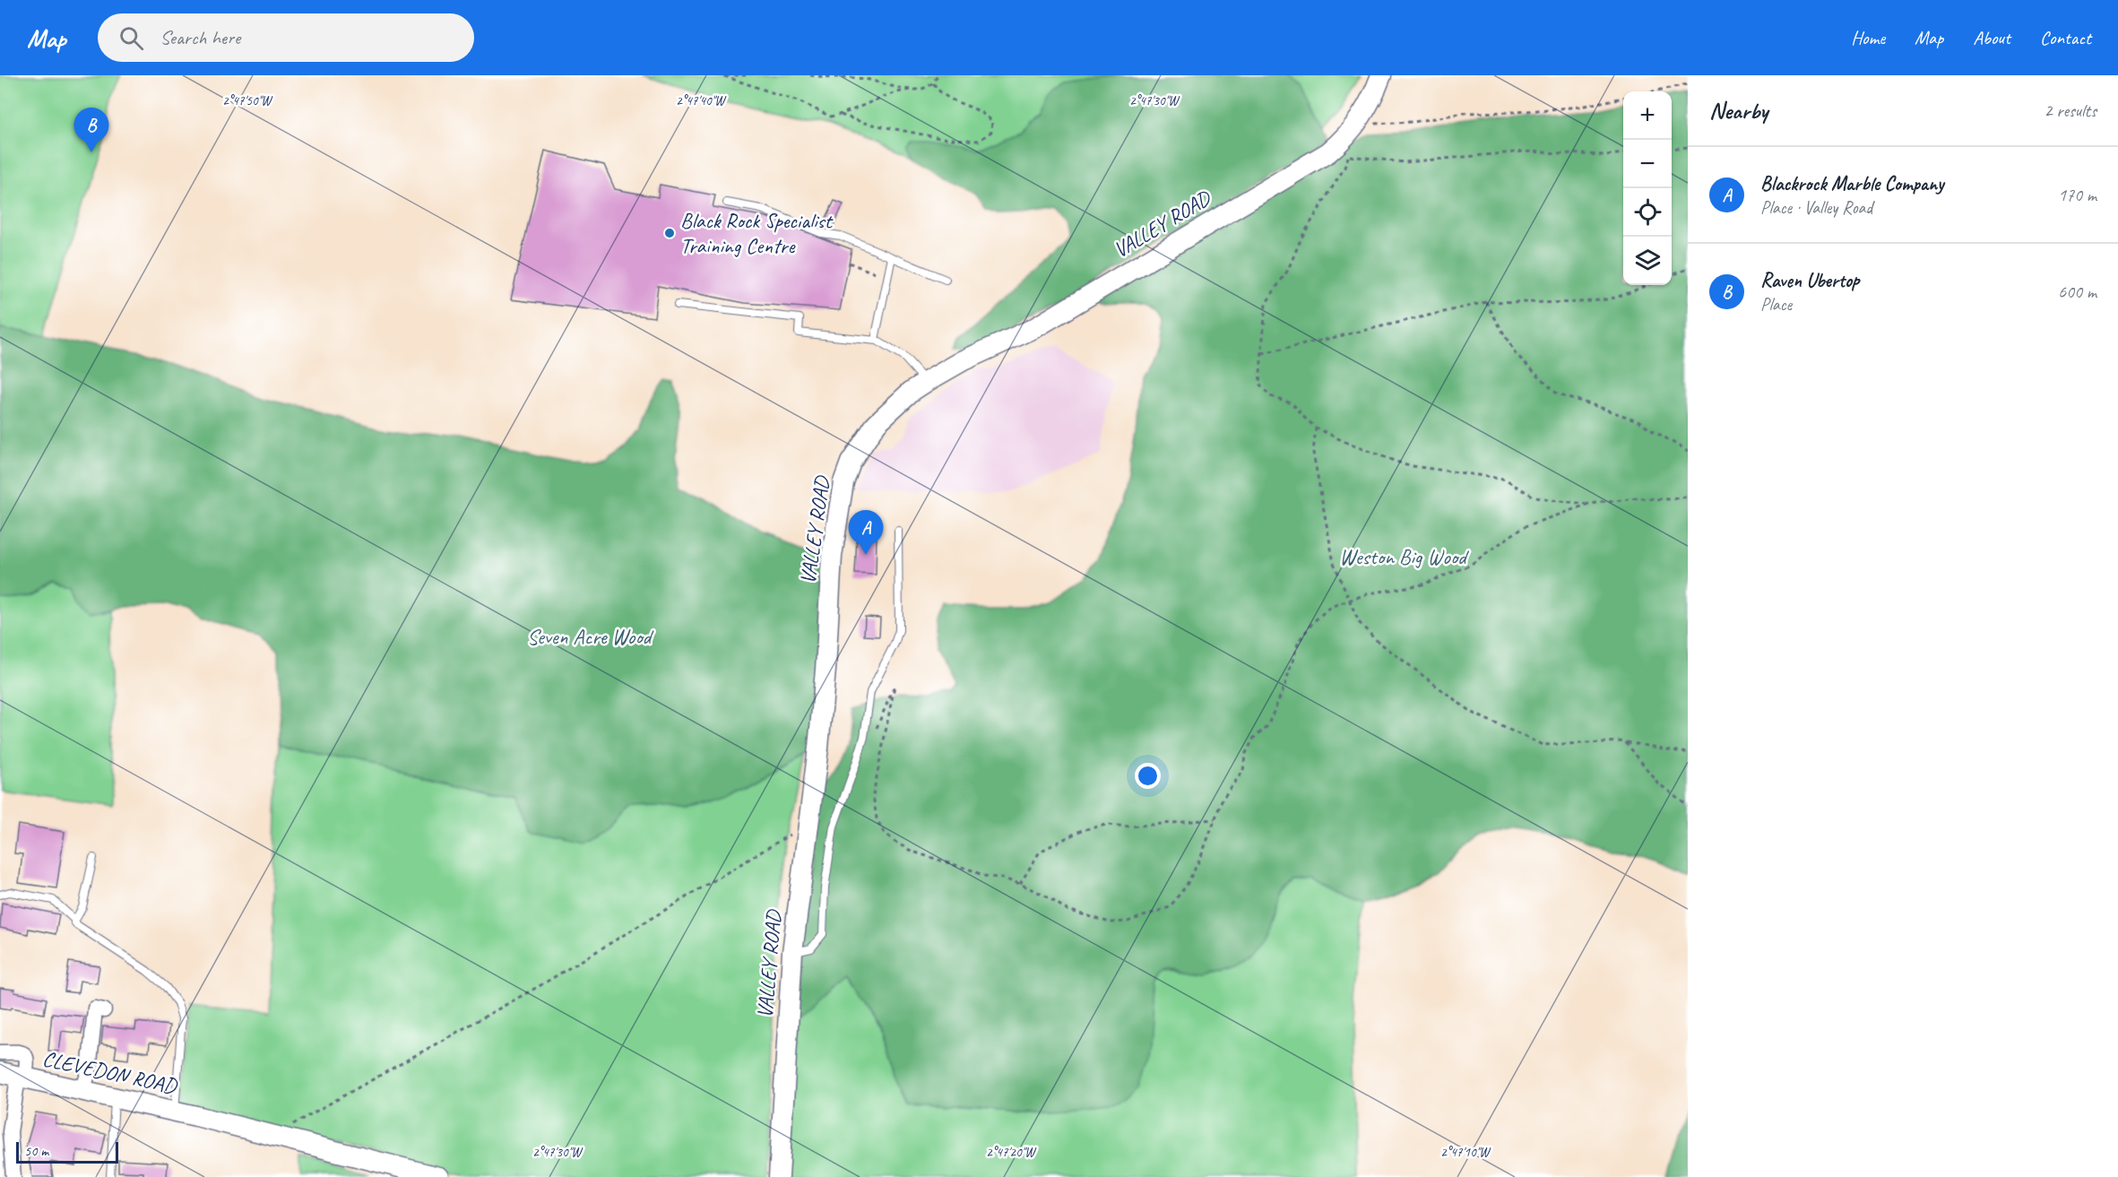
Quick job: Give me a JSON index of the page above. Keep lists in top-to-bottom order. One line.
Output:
{"streets":{"street":["VALLEY ROAD","CLEVEDON ROAD"]},"parks":["Weston Big Wood","Seven Acre Wood"],"places":["Black Rock Specialist Training Centre"],"scale_bar":"50 m","page":{"header":"Map","search":"Search here","nav":["Home","Map","About","Contact"],"heading":["Nearby","2 results"],"map_buttons":["+","−"],"pins":["B","A"],"list":[{"mark":"A","name":"Blackrock Marble Company","note":"Place · Valley Road","value":"170 m"},{"mark":"B","name":"Raven Ubertop","note":"Place","value":"600 m"}],"scale":"50 m"},"coordinates":["2°47'50\"W","2°47'40\"W","2°47'30\"W","2°47'20\"W","2°47'10\"W"]}
